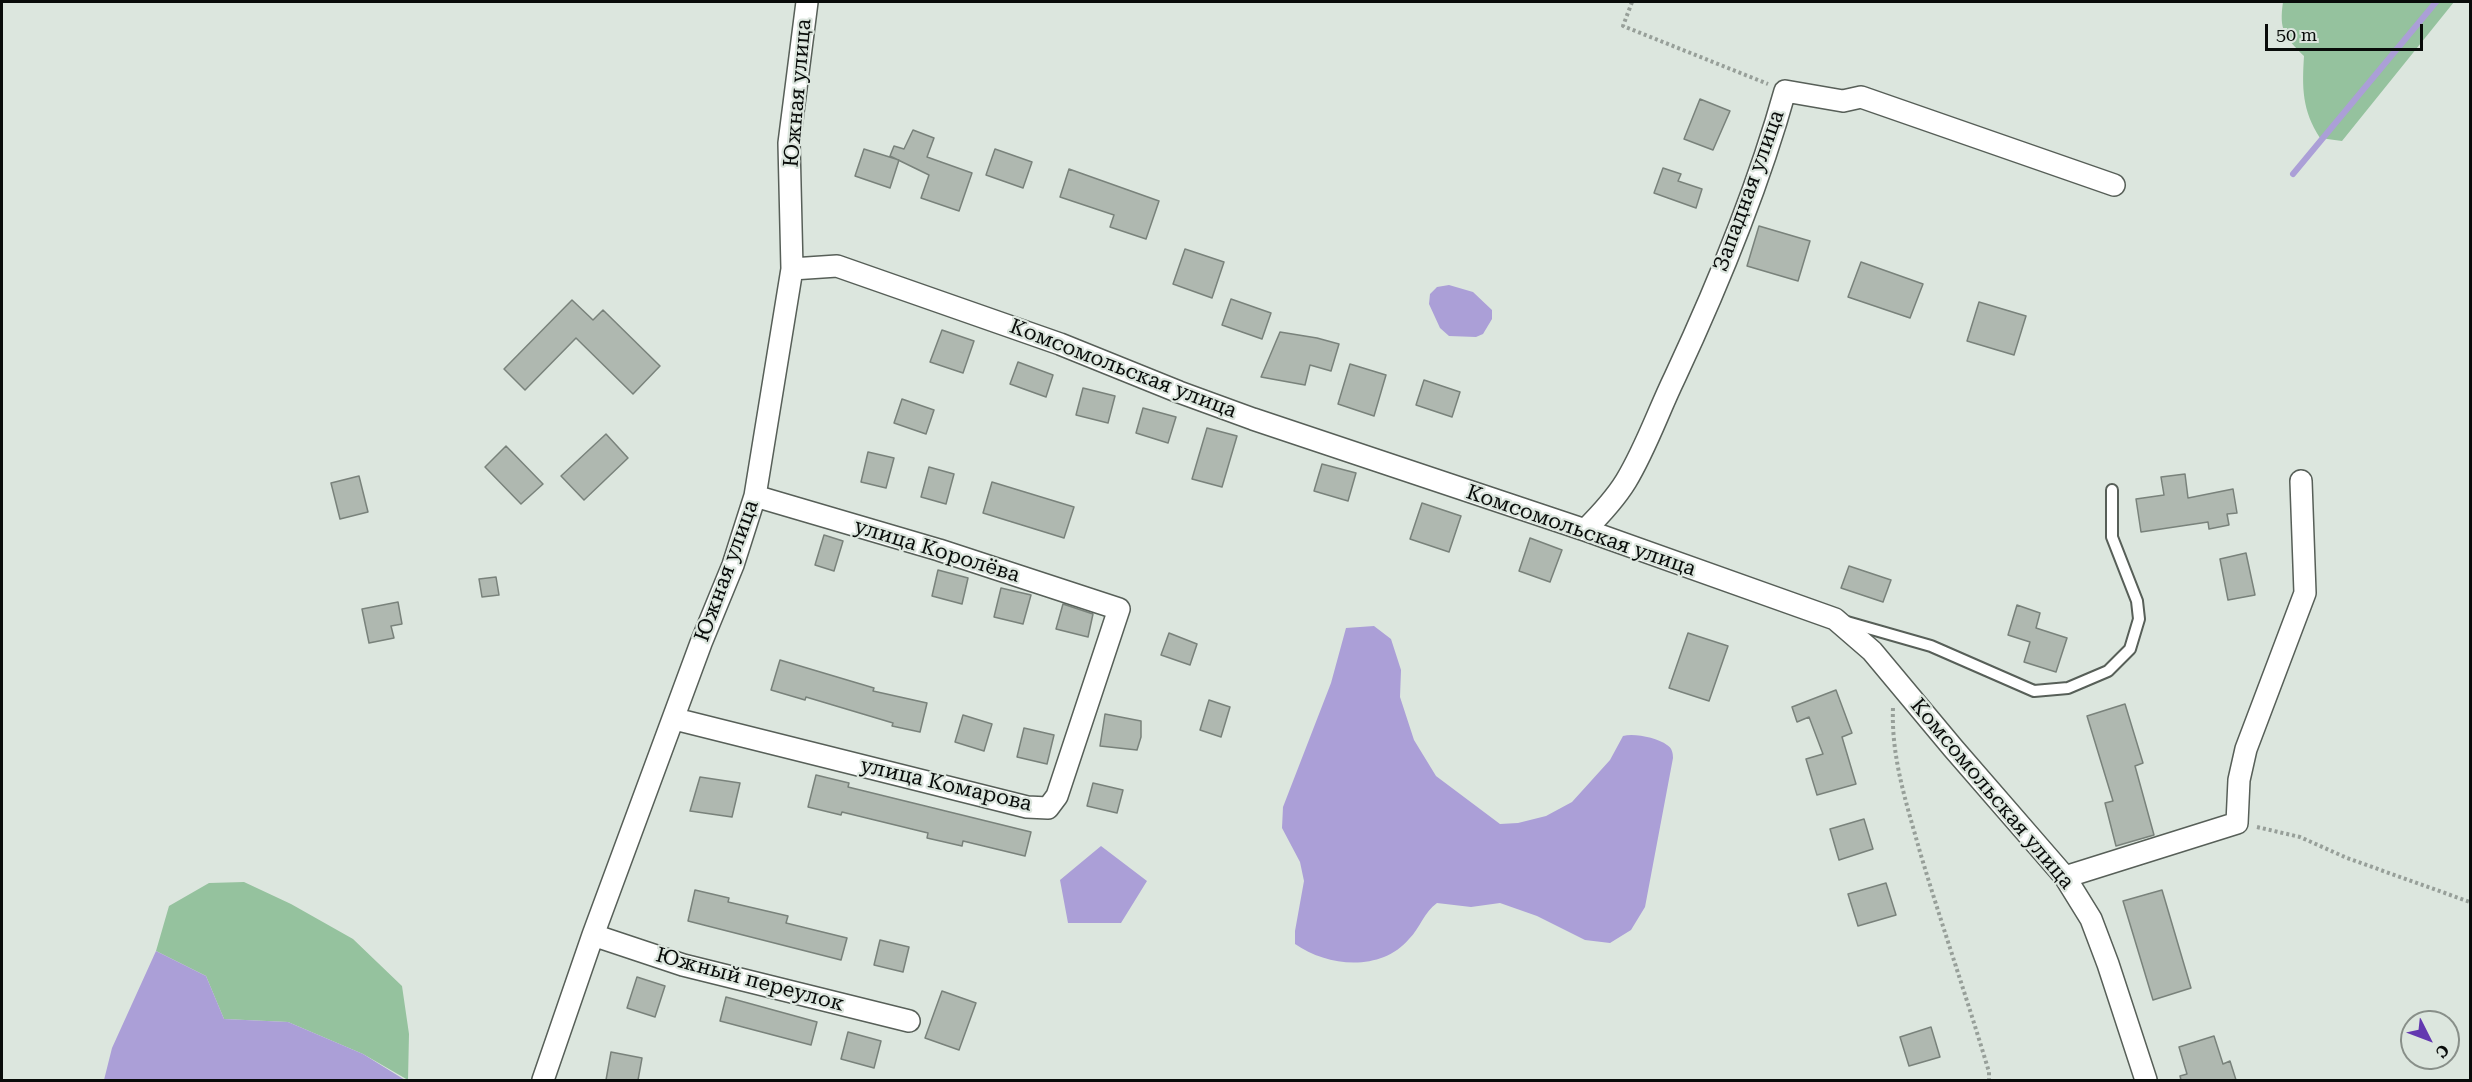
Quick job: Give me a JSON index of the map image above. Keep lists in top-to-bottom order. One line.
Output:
{"streets":{"street":["Южная улица","Западная улица","Комсомольская улица","улица Королёва","улица Комарова","Южный переулок"]},"crossings":[["Южная улица","Комсомольская улица"],["Южная улица","улица Королёва"],["Южная улица","улица Комарова"],["Южная улица","Южный переулок"],["Западная улица","Комсомольская улица"],["улица Королёва","улица Комарова"]],"scale_bar":"50 m","north":"bottom right"}
